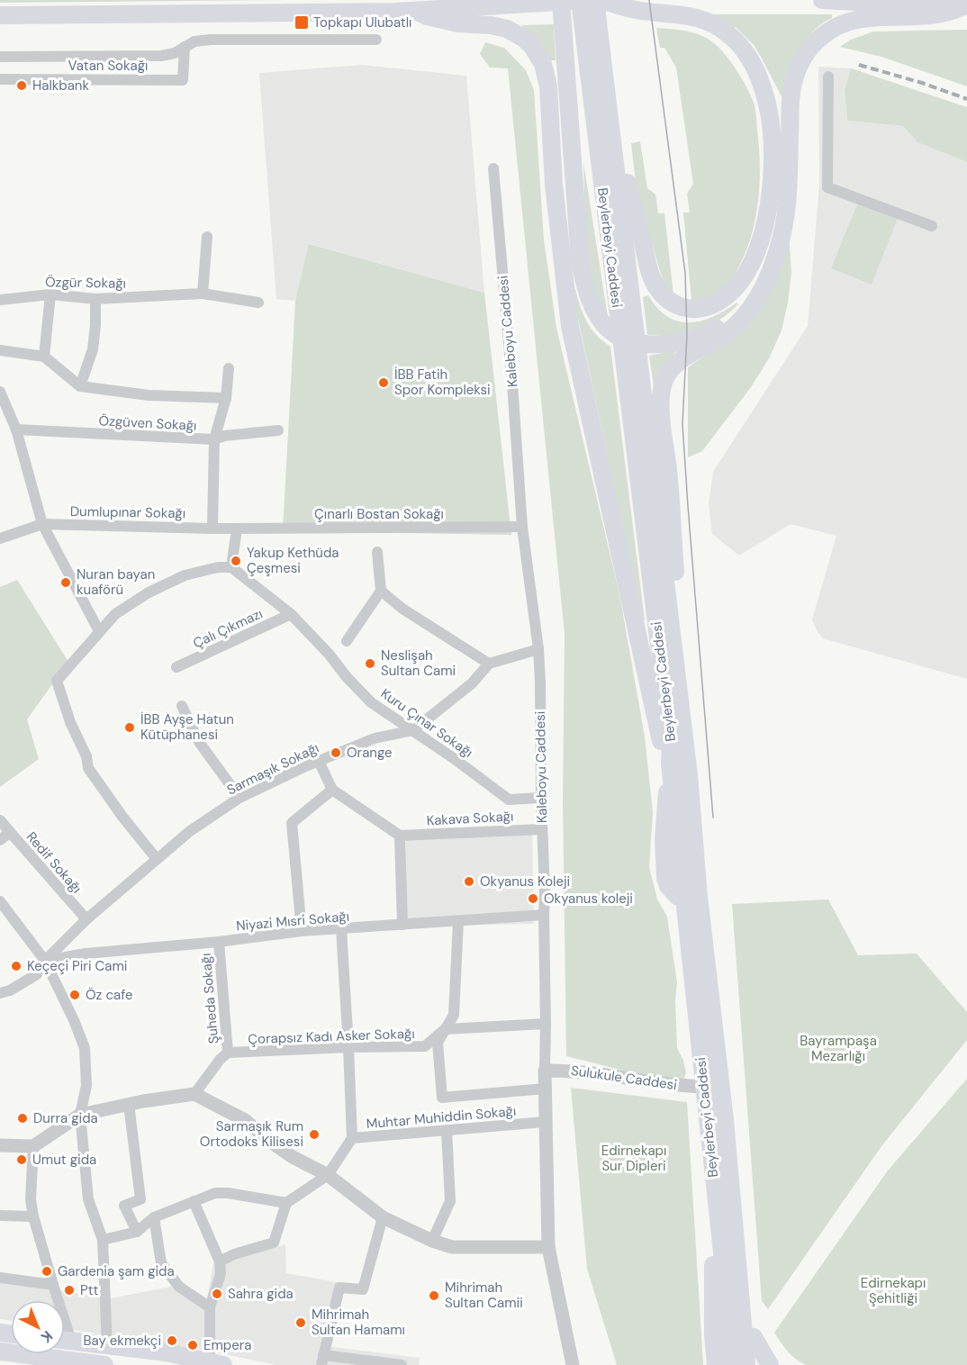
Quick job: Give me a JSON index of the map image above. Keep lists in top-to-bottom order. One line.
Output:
{"streets":{"main road":["Beylerbeyi Caddesi"],"street":["Vatan Sokağı","Özgür Sokağı","Kaleboyu Caddesi","Özgüven Sokağı","Dumlupınar Sokağı","Çınarlı Bostan Sokağı","Çalı Çıkmazı","Kuru Çınar Sokağı","Sarmaşık Sokağı","Kakava Sokağı","Redif Sokağı","Niyazi Mısri Sokağı","Şuheda Sokağı","Çorapsız Kadı Asker Sokağı","Sulukule Caddesi","Muhtar Muhiddin Sokağı"]},"crossings":[["Beylerbeyi Caddesi","Sulukule Caddesi"],["Kaleboyu Caddesi","Çınarlı Bostan Sokağı"],["Kaleboyu Caddesi","Kuru Çınar Sokağı"],["Kaleboyu Caddesi","Kakava Sokağı"],["Kaleboyu Caddesi","Niyazi Mısri Sokağı"],["Kaleboyu Caddesi","Sulukule Caddesi"],["Kaleboyu Caddesi","Muhtar Muhiddin Sokağı"],["Dumlupınar Sokağı","Çınarlı Bostan Sokağı"],["Çalı Çıkmazı","Kuru Çınar Sokağı"],["Kuru Çınar Sokağı","Sarmaşık Sokağı"],["Sarmaşık Sokağı","Redif Sokağı"],["Sarmaşık Sokağı","Niyazi Mısri Sokağı"],["Niyazi Mısri Sokağı","Şuheda Sokağı"],["Şuheda Sokağı","Çorapsız Kadı Asker Sokağı"]],"parks":["Bayrampaşa Mezarlığı","Edirnekapı Sur Dipleri","Edirnekapı Şehitliği"],"places":{"transit":["Topkapı Ulubatlı"],"other":["Halkbank","İBB Fatih Spor Kompleksi","Yakup Kethüda Çeşmesi","Nuran bayan kuaförü","Neslişah Sultan Cami","İBB Ayşe Hatun Kütüphanesi","Orange","Okyanus Koleji","Okyanus koleji","Keçeçi Piri Cami","Öz cafe","Durra gida","Sarmaşık Rum Ortodoks Kilisesi","Umut gida","Gardenia şam gida","Ptt","Sahra gida","Mihrimah Sultan Camii","Mihrimah Sultan Hamamı","Bay ekmekçi","Empera"]},"north":"bottom right"}
